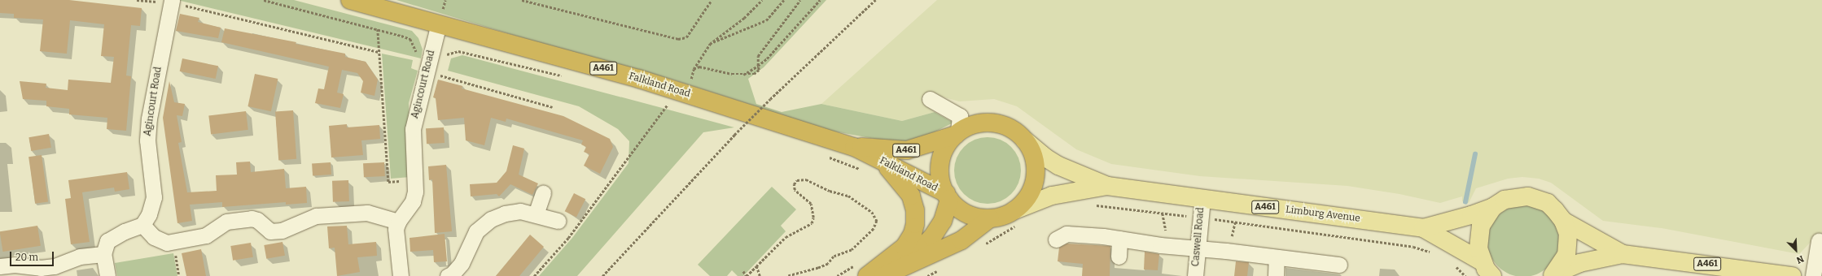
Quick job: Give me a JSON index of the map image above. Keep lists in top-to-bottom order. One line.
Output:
{"streets":{"highway":["A461","Falkland Road"],"main road":["Limburg Avenue"],"street":["Agincourt Road","Caswell Road"]},"crossings":[["A461","Falkland Road"],["A461","Limburg Avenue"],["Agincourt Road","Falkland Road"],["Falkland Road","Limburg Avenue"],["Limburg Avenue","Caswell Road"]],"scale_bar":"20 m","north":"bottom right"}
